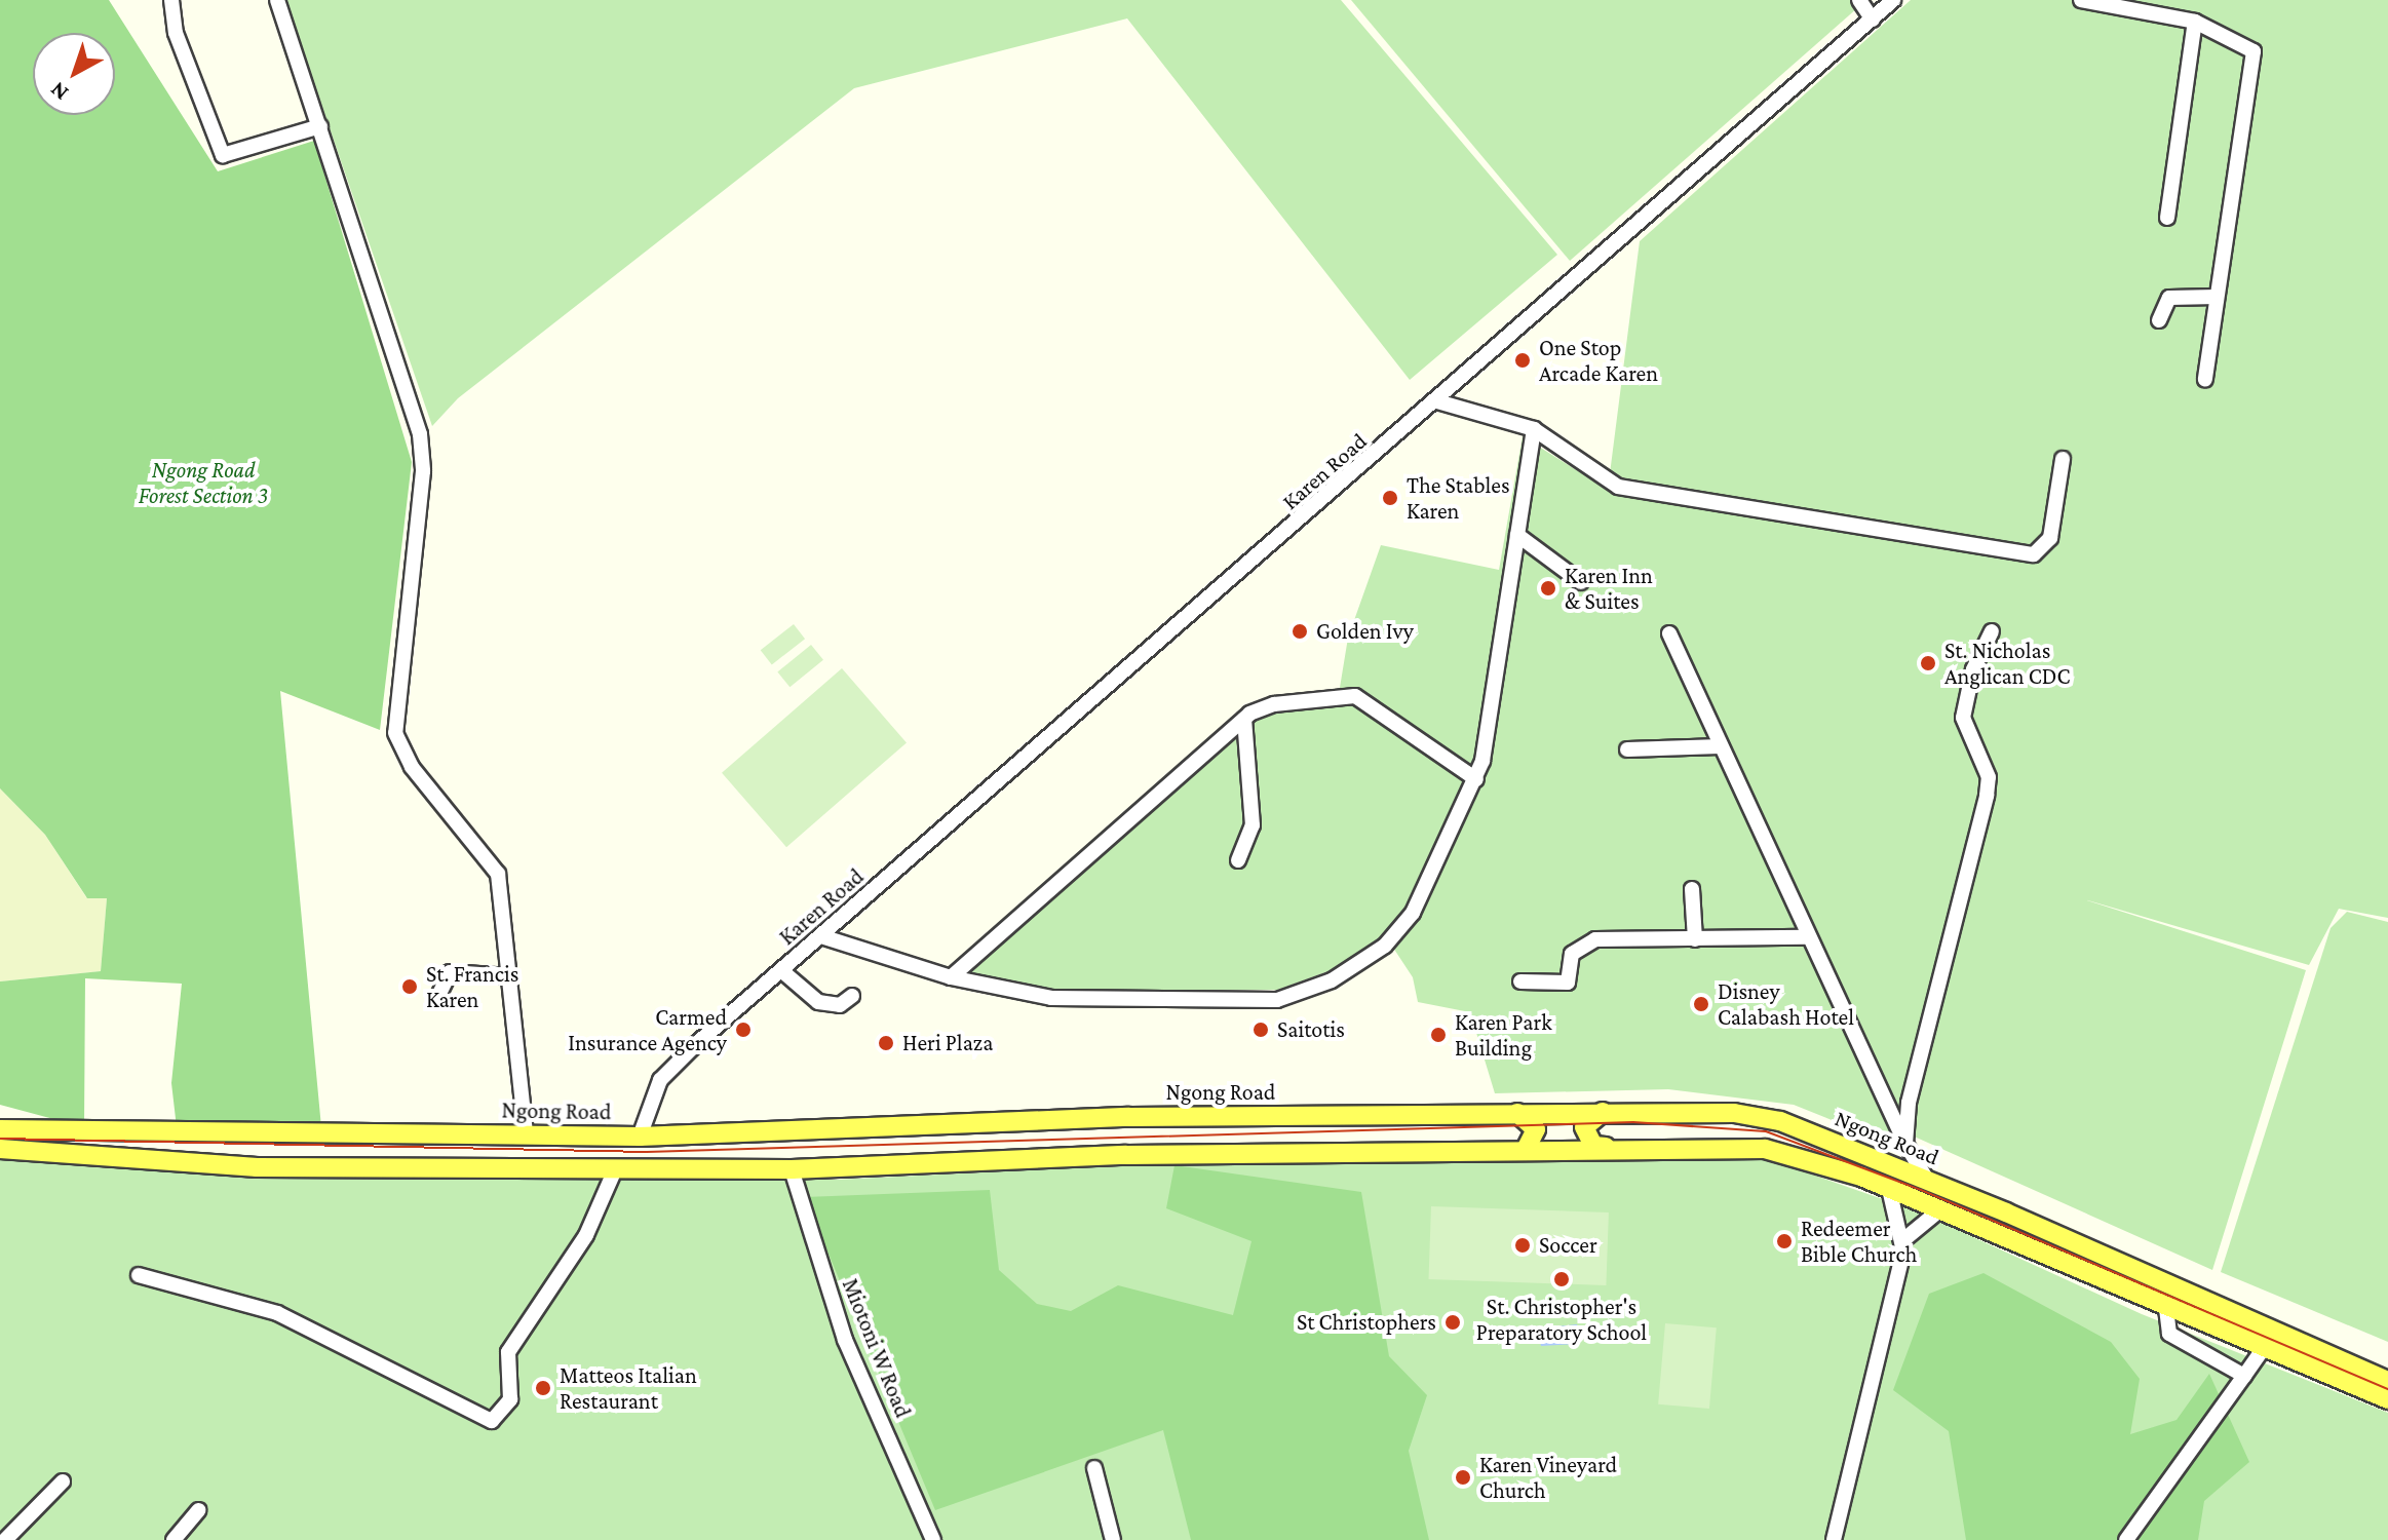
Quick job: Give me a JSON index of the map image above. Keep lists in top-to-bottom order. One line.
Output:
{"streets":{"main road":["Ngong Road"],"street":["Karen Road","Miotoni W Road"]},"crossings":[["Karen Road","Ngong Road"],["Ngong Road","Miotoni W Road"]],"parks":["Ngong Road Forest Section 3"],"places":["One Stop Arcade Karen","The Stables Karen","Karen Inn & Suites","Golden Ivy","St. Nicholas Anglican CDC","St. Francis Karen","Disney Calabash Hotel","Carmed Insurance Agency","Saitotis","Karen Park Building","Heri Plaza","Redeemer Bible Church","Soccer","St. Christopher's Preparatory School","St Christophers","Matteos Italian Restaurant","Karen Vineyard Church"],"north":"bottom left"}
